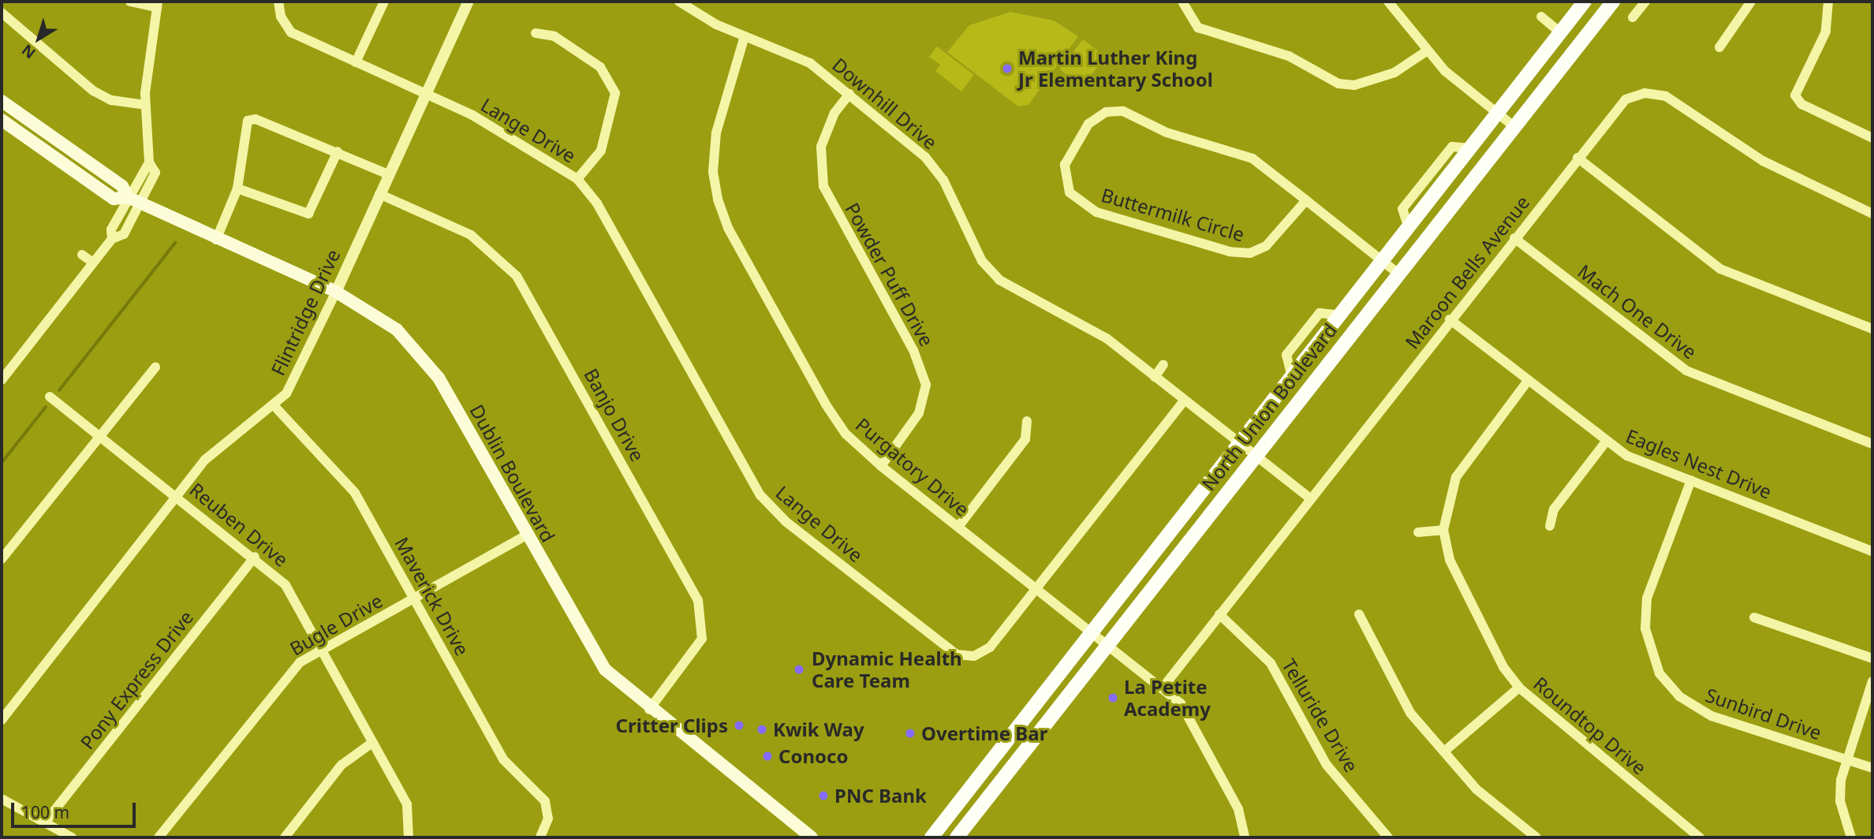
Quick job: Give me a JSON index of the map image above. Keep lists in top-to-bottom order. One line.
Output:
{"streets":{"main road":["North Union Boulevard","Dublin Boulevard"],"street":["Downhill Drive","Lange Drive","Buttermilk Circle","Maroon Bells Avenue","Powder Puff Drive","Mach One Drive","Flintridge Drive","Banjo Drive","Eagles Nest Drive","Purgatory Drive","Reuben Drive","Maverick Drive","Bugle Drive","Pony Express Drive","Sunbird Drive","Telluride Drive","Roundtop Drive"]},"crossings":[["Downhill Drive","Lange Drive"],["Downhill Drive","Maroon Bells Avenue"],["Downhill Drive","Powder Puff Drive"],["Downhill Drive","North Union Boulevard"],["Downhill Drive","Purgatory Drive"],["Lange Drive","Flintridge Drive"],["Lange Drive","Purgatory Drive"],["Buttermilk Circle","North Union Boulevard"],["Maroon Bells Avenue","Mach One Drive"],["Maroon Bells Avenue","Eagles Nest Drive"],["Maroon Bells Avenue","Purgatory Drive"],["Maroon Bells Avenue","Telluride Drive"],["Powder Puff Drive","Purgatory Drive"],["Flintridge Drive","Banjo Drive"],["Flintridge Drive","Dublin Boulevard"],["Flintridge Drive","Reuben Drive"],["Flintridge Drive","Maverick Drive"],["North Union Boulevard","Purgatory Drive"],["Banjo Drive","Dublin Boulevard"],["Eagles Nest Drive","Sunbird Drive"],["Eagles Nest Drive","Roundtop Drive"],["Dublin Boulevard","Bugle Drive"],["Reuben Drive","Bugle Drive"],["Reuben Drive","Pony Express Drive"],["Maverick Drive","Bugle Drive"]],"places":["Martin Luther King Jr Elementary School","Dynamic Health Care Team","La Petite Academy","Critter Clips","Kwik Way","Overtime Bar","Conoco","PNC Bank"],"scale_bar":"100 m","north":"bottom left"}
